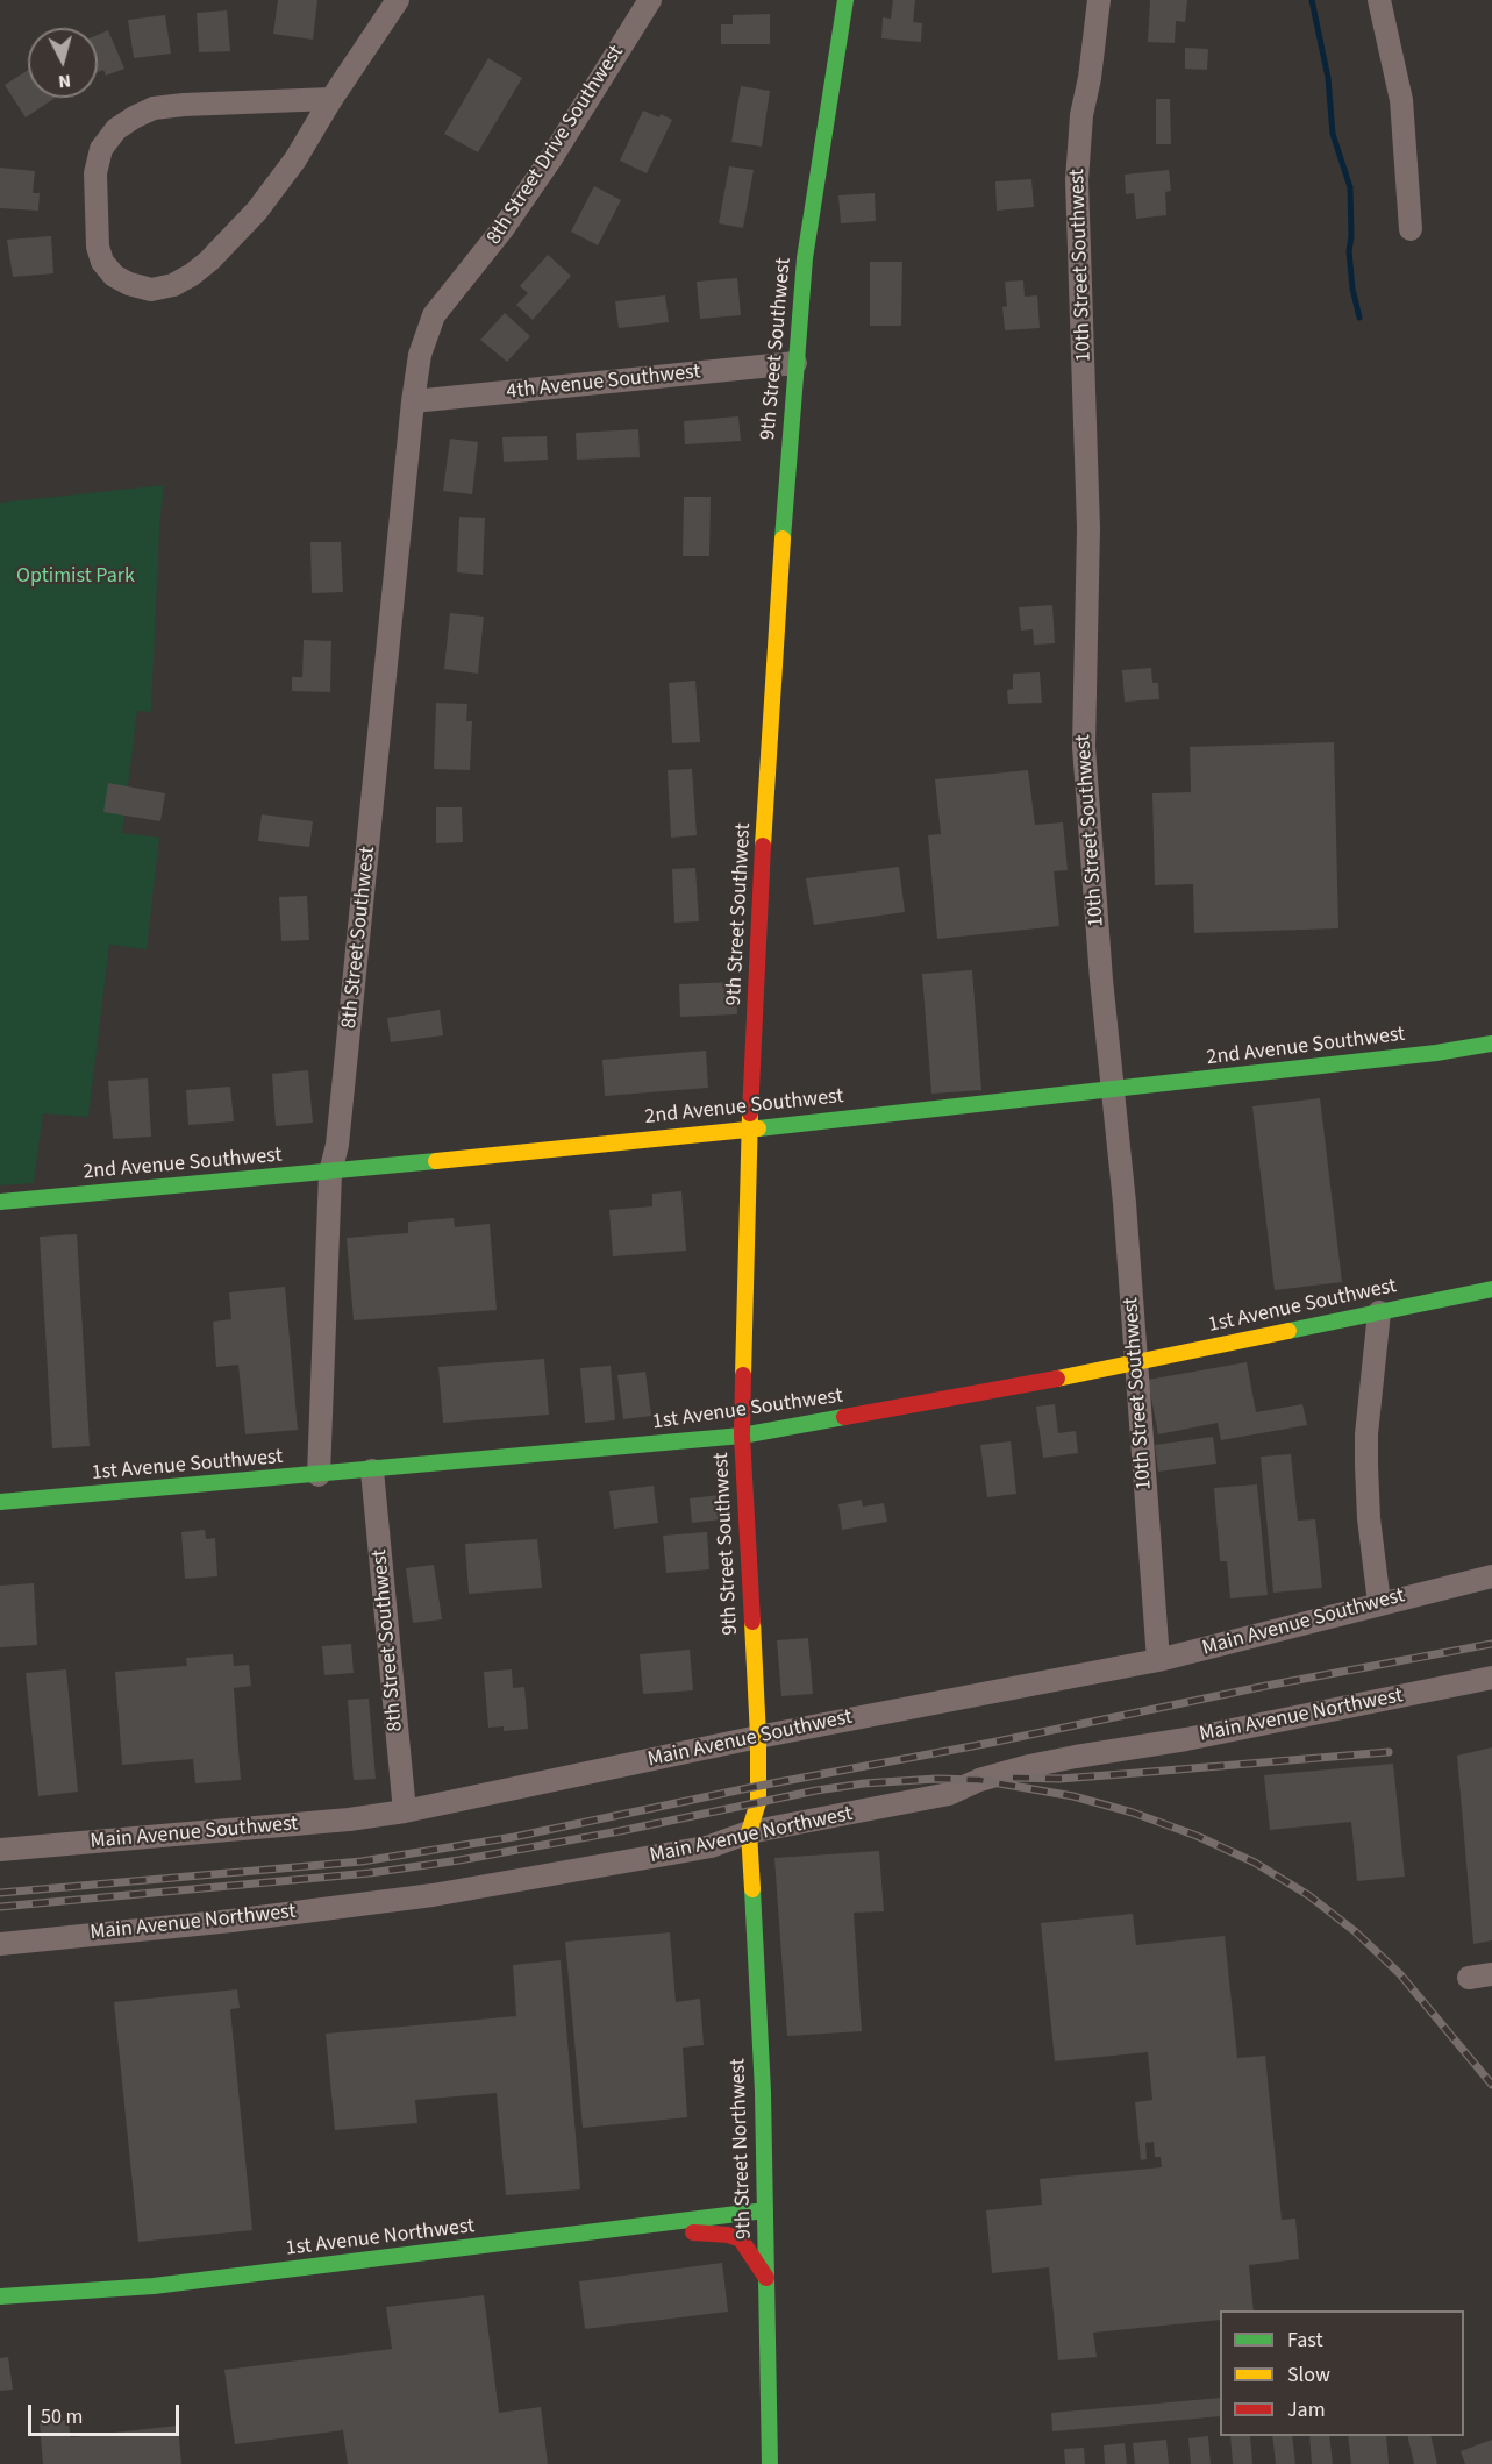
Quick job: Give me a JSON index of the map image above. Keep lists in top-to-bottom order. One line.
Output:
{"streets":{"street":["8th Street Drive Southwest","10th Street Southwest","9th Street Southwest","4th Avenue Southwest","8th Street Southwest","2nd Avenue Southwest","1st Avenue Southwest","Main Avenue Southwest","Main Avenue Northwest","9th Street Northwest","1st Avenue Northwest"]},"crossings":[["8th Street Drive Southwest","4th Avenue Southwest"],["8th Street Drive Southwest","8th Street Southwest"],["10th Street Southwest","2nd Avenue Southwest"],["10th Street Southwest","1st Avenue Southwest"],["10th Street Southwest","Main Avenue Southwest"],["9th Street Southwest","4th Avenue Southwest"],["9th Street Southwest","2nd Avenue Southwest"],["9th Street Southwest","1st Avenue Southwest"],["9th Street Southwest","Main Avenue Southwest"],["9th Street Southwest","Main Avenue Northwest"],["9th Street Southwest","9th Street Northwest"],["4th Avenue Southwest","8th Street Southwest"],["8th Street Southwest","2nd Avenue Southwest"],["8th Street Southwest","1st Avenue Southwest"],["8th Street Southwest","Main Avenue Southwest"],["Main Avenue Northwest","9th Street Northwest"],["9th Street Northwest","1st Avenue Northwest"]],"parks":["Optimist Park"],"legend":["Fast","Slow","Jam"],"scale_bar":"50 m","north":"bottom"}
